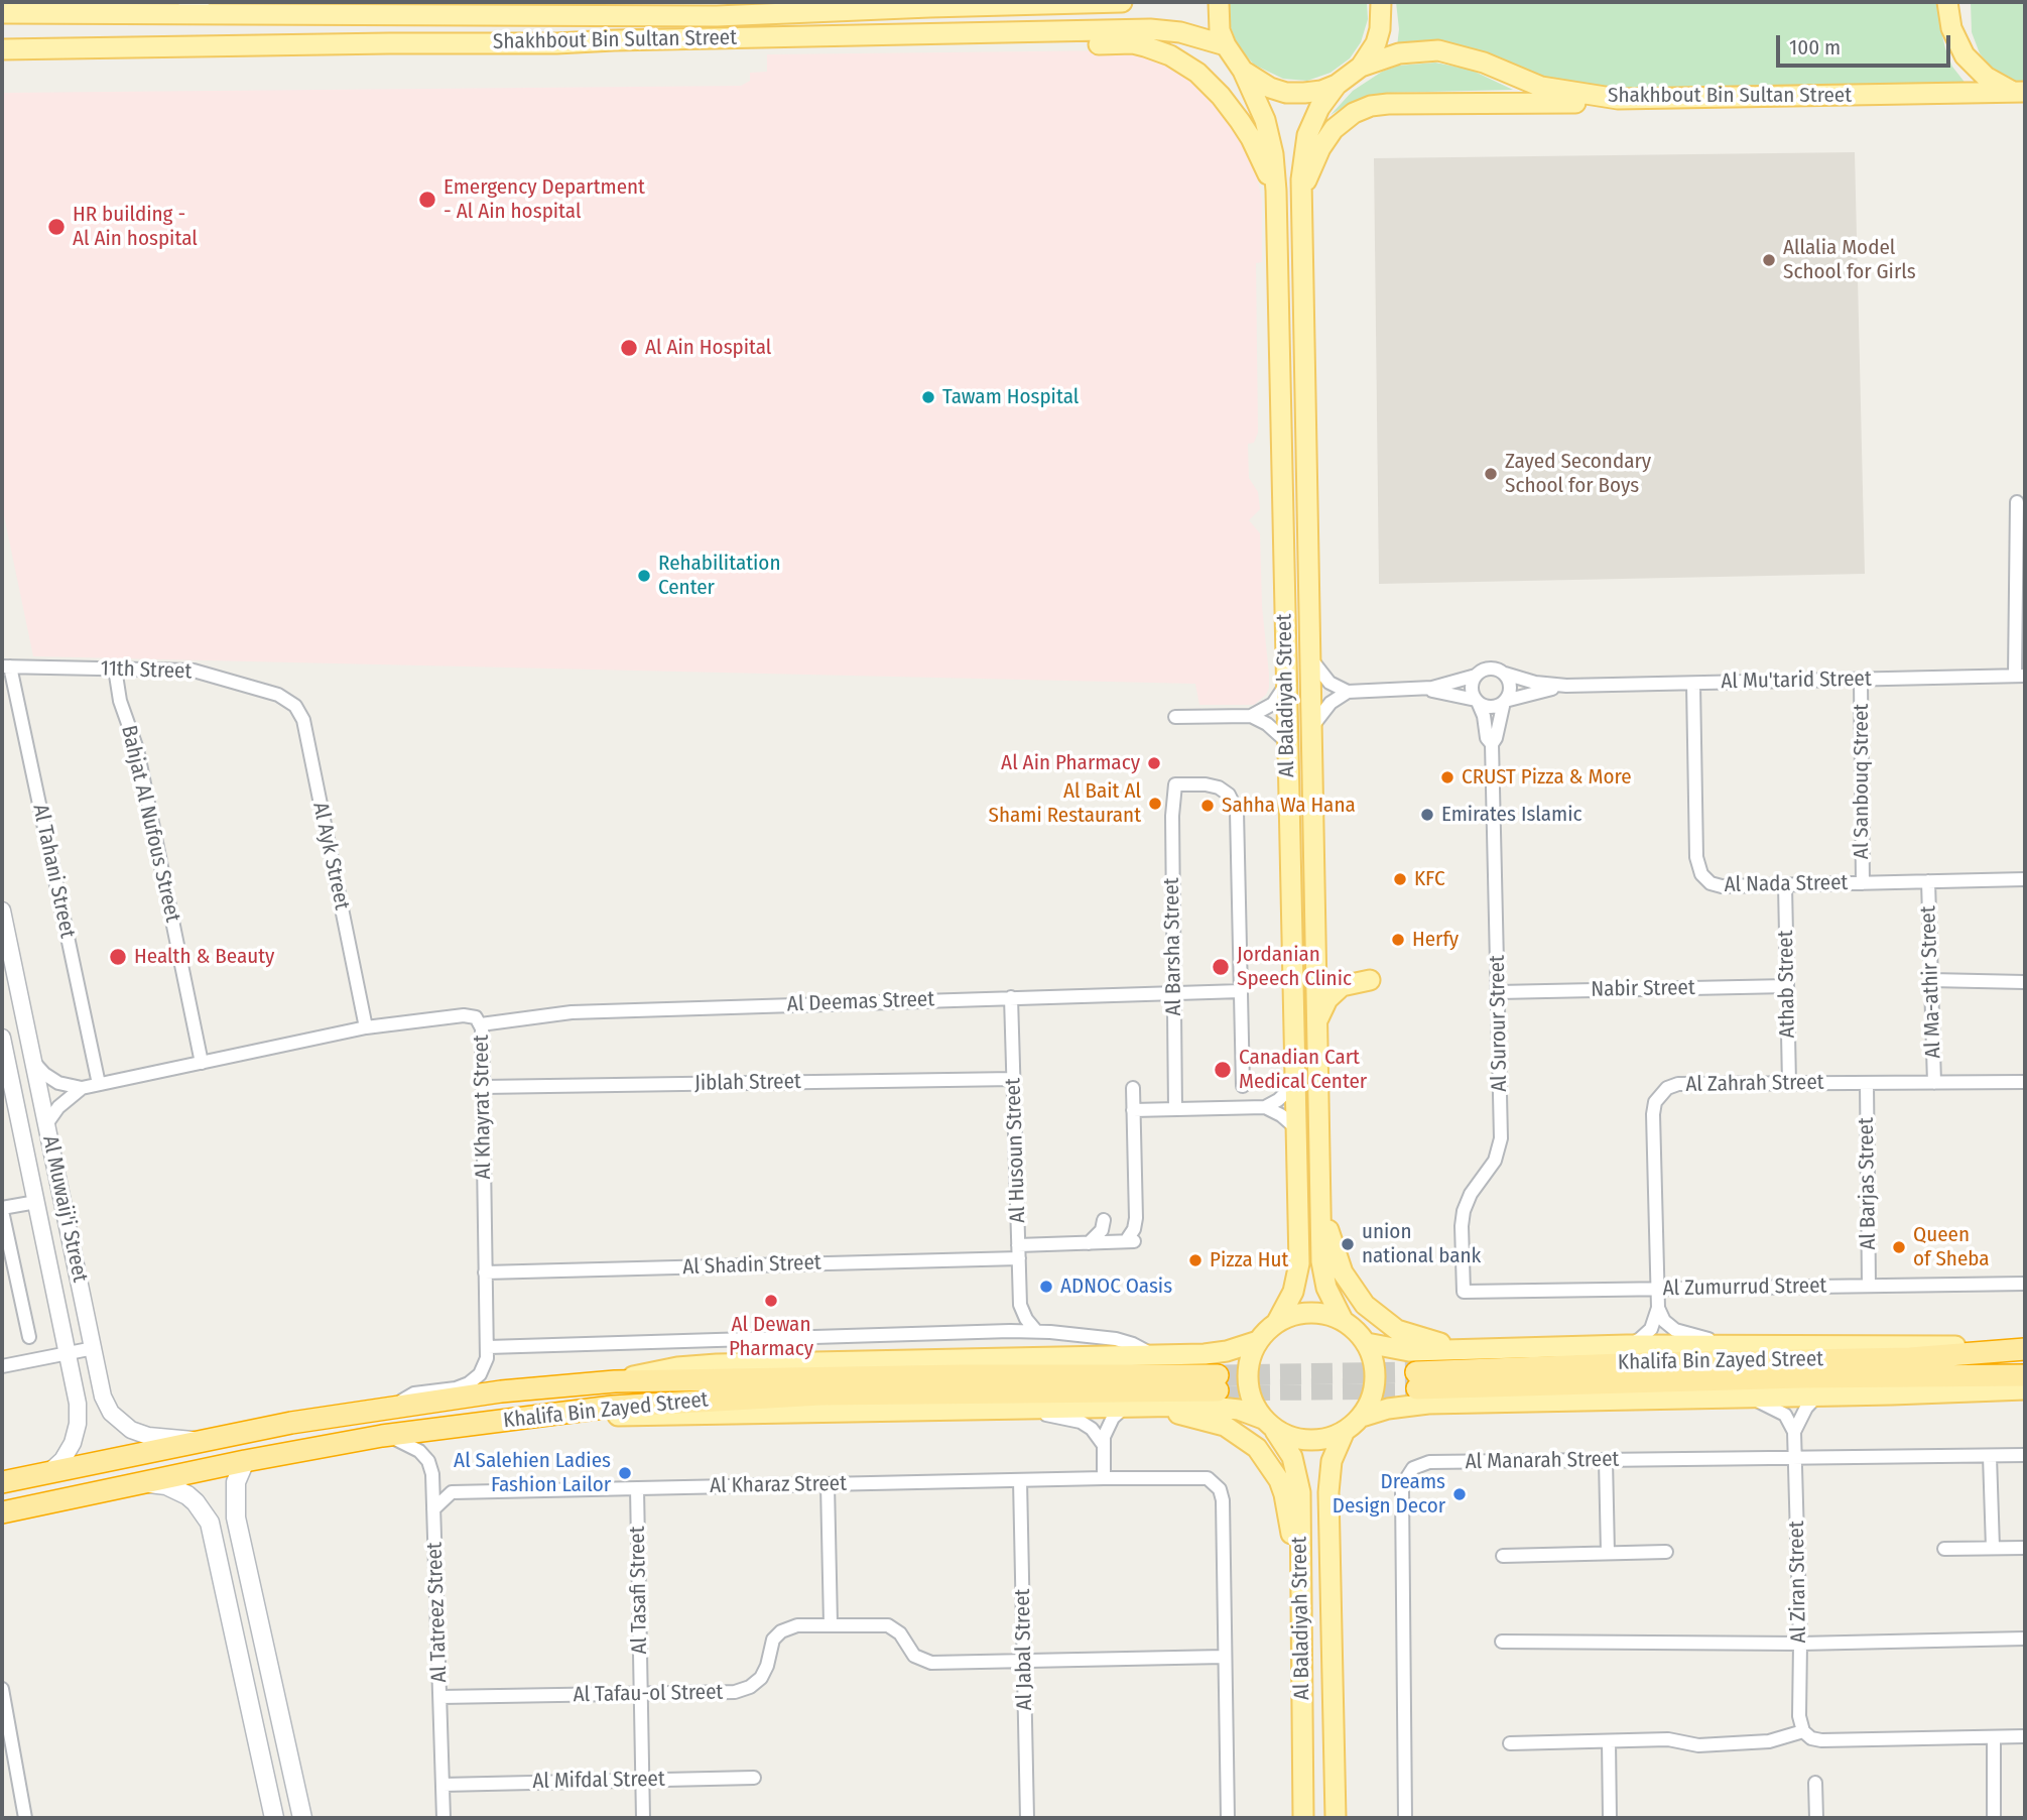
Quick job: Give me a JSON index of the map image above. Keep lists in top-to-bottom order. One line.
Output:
{"streets":{"highway":["Khalifa Bin Zayed Street"],"main road":["Shakhbout Bin Sultan Street","Al Baladiyah Street"],"street":["11th Street","Al Mu'tarid Street","Al Sanbouq Street","Bahjat Al Nufous Street","Al Ayk Street","Al Tahani Street","Al Nada Street","Al Barsha Street","Al Ma-athir Street","Athab Street","Nabir Street","Al Deemas Street","Al Surour Street","Jiblah Street","Al Zahrah Street","Al Khayrat Street","Al Husoun Street","Al Barjas Street","Al Muwaij'i Street","Al Shadin Street","Al Zumurrud Street","Al Manarah Street","Al Kharaz Street","Al Ziran Street","Al Tasafi Street","Al Tatreez Street","Al Jabal Street","Al Tafau-ol Street","Al Mifdal Street"]},"crossings":[["11th Street","Bahjat Al Nufous Street"],["11th Street","Al Ayk Street"],["11th Street","Al Tahani Street"],["Al Mu'tarid Street","Al Sanbouq Street"],["Al Mu'tarid Street","Al Nada Street"],["Al Mu'tarid Street","Al Surour Street"],["Al Sanbouq Street","Al Nada Street"],["Bahjat Al Nufous Street","Al Khayrat Street"],["Al Ayk Street","Al Khayrat Street"],["Al Tahani Street","Al Khayrat Street"],["Al Nada Street","Al Ma-athir Street"],["Al Nada Street","Athab Street"],["Al Barsha Street","Al Deemas Street"],["Al Ma-athir Street","Al Zahrah Street"],["Athab Street","Nabir Street"],["Athab Street","Al Zahrah Street"],["Nabir Street","Al Surour Street"],["Al Deemas Street","Al Khayrat Street"],["Al Deemas Street","Al Husoun Street"],["Al Surour Street","Al Zumurrud Street"],["Jiblah Street","Al Khayrat Street"],["Jiblah Street","Al Husoun Street"],["Al Zahrah Street","Al Barjas Street"],["Al Zahrah Street","Al Zumurrud Street"],["Al Khayrat Street","Al Muwaij'i Street"],["Al Khayrat Street","Al Shadin Street"],["Al Khayrat Street","Khalifa Bin Zayed Street"],["Al Husoun Street","Al Shadin Street"],["Al Barjas Street","Al Zumurrud Street"],["Al Muwaij'i Street","Khalifa Bin Zayed Street"],["Al Manarah Street","Al Ziran Street"],["Al Kharaz Street","Al Tasafi Street"],["Al Kharaz Street","Al Jabal Street"],["Al Kharaz Street","Al Tafau-ol Street"],["Al Tasafi Street","Al Tafau-ol Street"],["Al Tasafi Street","Al Mifdal Street"],["Al Tatreez Street","Al Tafau-ol Street"],["Al Tatreez Street","Al Mifdal Street"],["Al Jabal Street","Al Tafau-ol Street"]],"places":["Emergency Department - Al Ain hospital","HR building - Al Ain hospital","Allalia Model School for Girls","Al Ain Hospital","Tawam Hospital","Zayed Secondary School for Boys","Rehabilitation Center","Al Ain Pharmacy","CRUST Pizza & More","Al Bait Al Shami Restaurant","Sahha Wa Hana","Emirates Islamic","KFC","Herfy","Health & Beauty","Jordanian Speech Clinic","Canadian Cart Medical Center","union national bank","Queen of Sheba","Pizza Hut","ADNOC Oasis","Al Dewan Pharmacy","Al Salehien Ladies Fashion Lailor","Dreams Design Decor"],"scale_bar":"100 m"}
